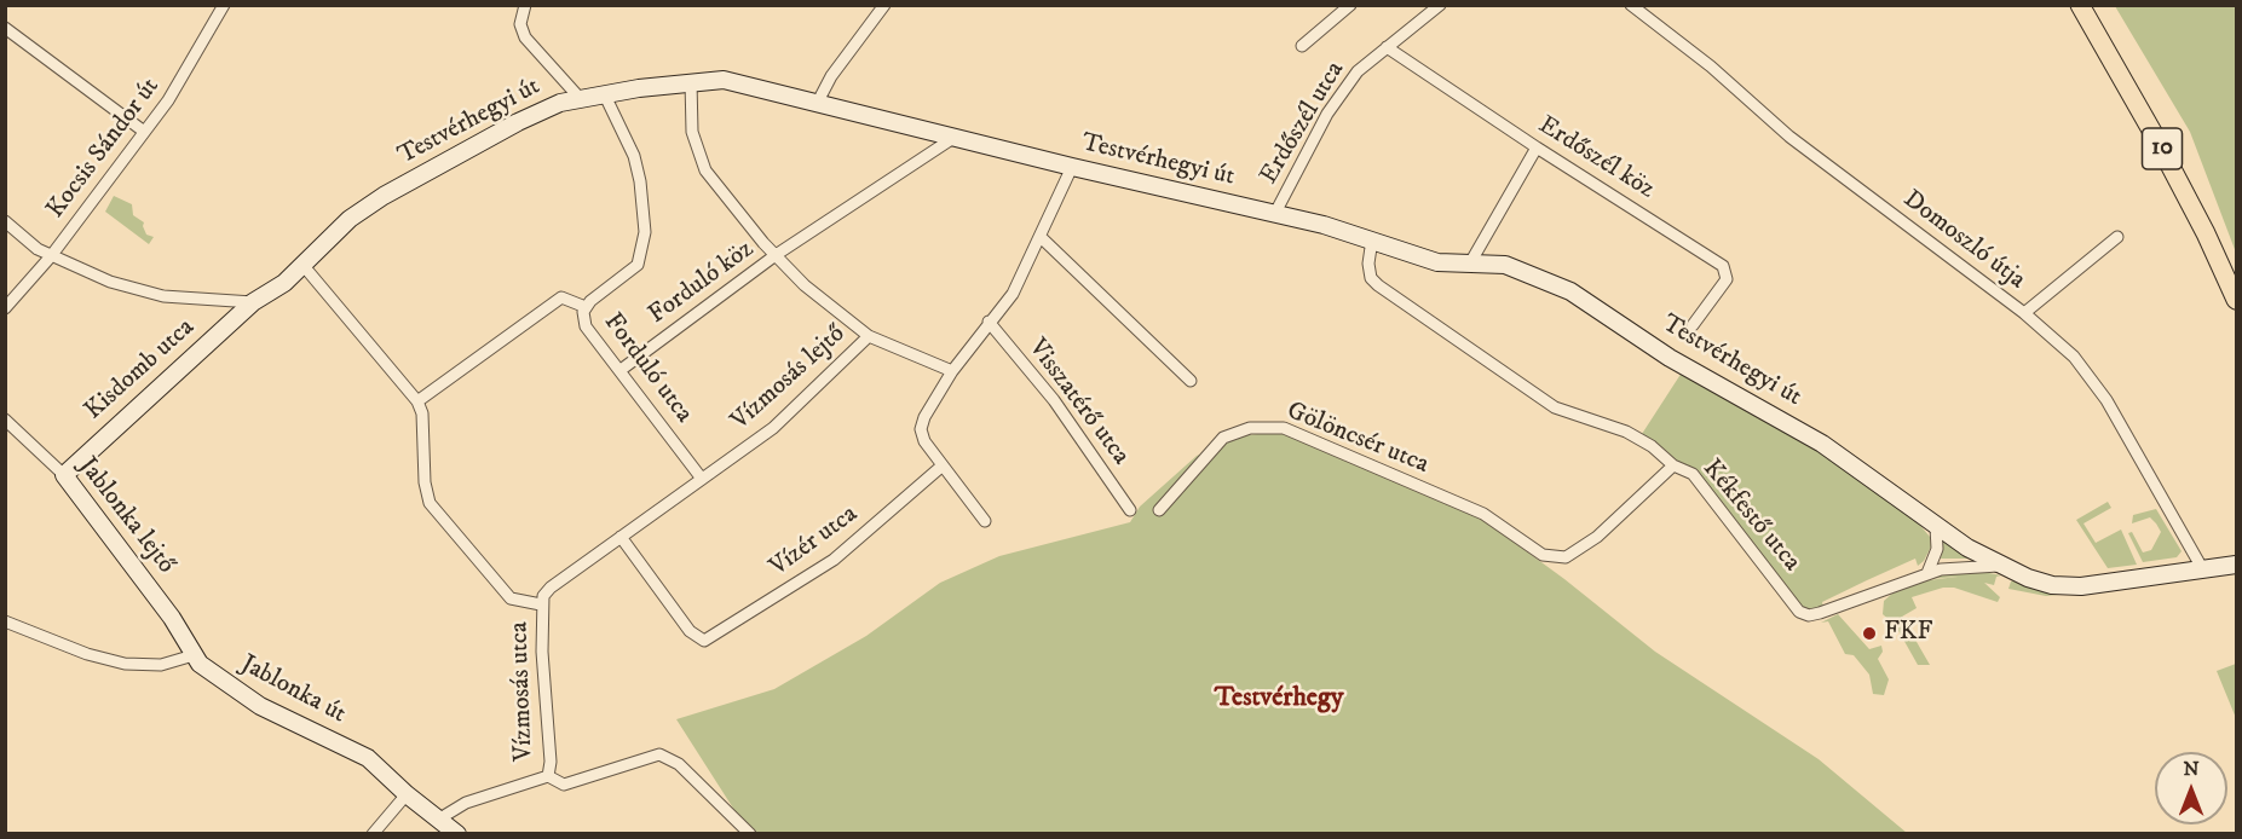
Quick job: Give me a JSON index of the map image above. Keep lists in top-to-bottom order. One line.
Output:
{"streets":{"main road":["10"],"street":["Testvérhegyi út","Erdőszél utca","Kocsis Sándor út","Erdőszél köz","Domoszló útja","Forduló köz","Forduló utca","Kisdomb utca","Vízmosás lejtő","Visszatérő utca","Gölöncsér utca","Jablonka lejtő","Kékfestő utca","Vízér utca","Jablonka út","Vízmosás utca"]},"crossings":[["Testvérhegyi út","Erdőszél utca"],["Testvérhegyi út","Domoszló útja"],["Testvérhegyi út","Forduló utca"],["Testvérhegyi út","Kisdomb utca"],["Testvérhegyi út","Vízmosás lejtő"],["Testvérhegyi út","Kékfestő utca"],["Erdőszél utca","Erdőszél köz"],["Forduló köz","Forduló utca"],["Forduló köz","Vízmosás lejtő"],["Forduló utca","Vízmosás lejtő"],["Kisdomb utca","Jablonka lejtő"],["Vízmosás lejtő","Vízér utca"],["Vízmosás lejtő","Vízmosás utca"],["Gölöncsér utca","Kékfestő utca"],["Jablonka lejtő","Jablonka út"]],"districts":["Testvérhegy"],"places":["FKF"],"north":"top"}
